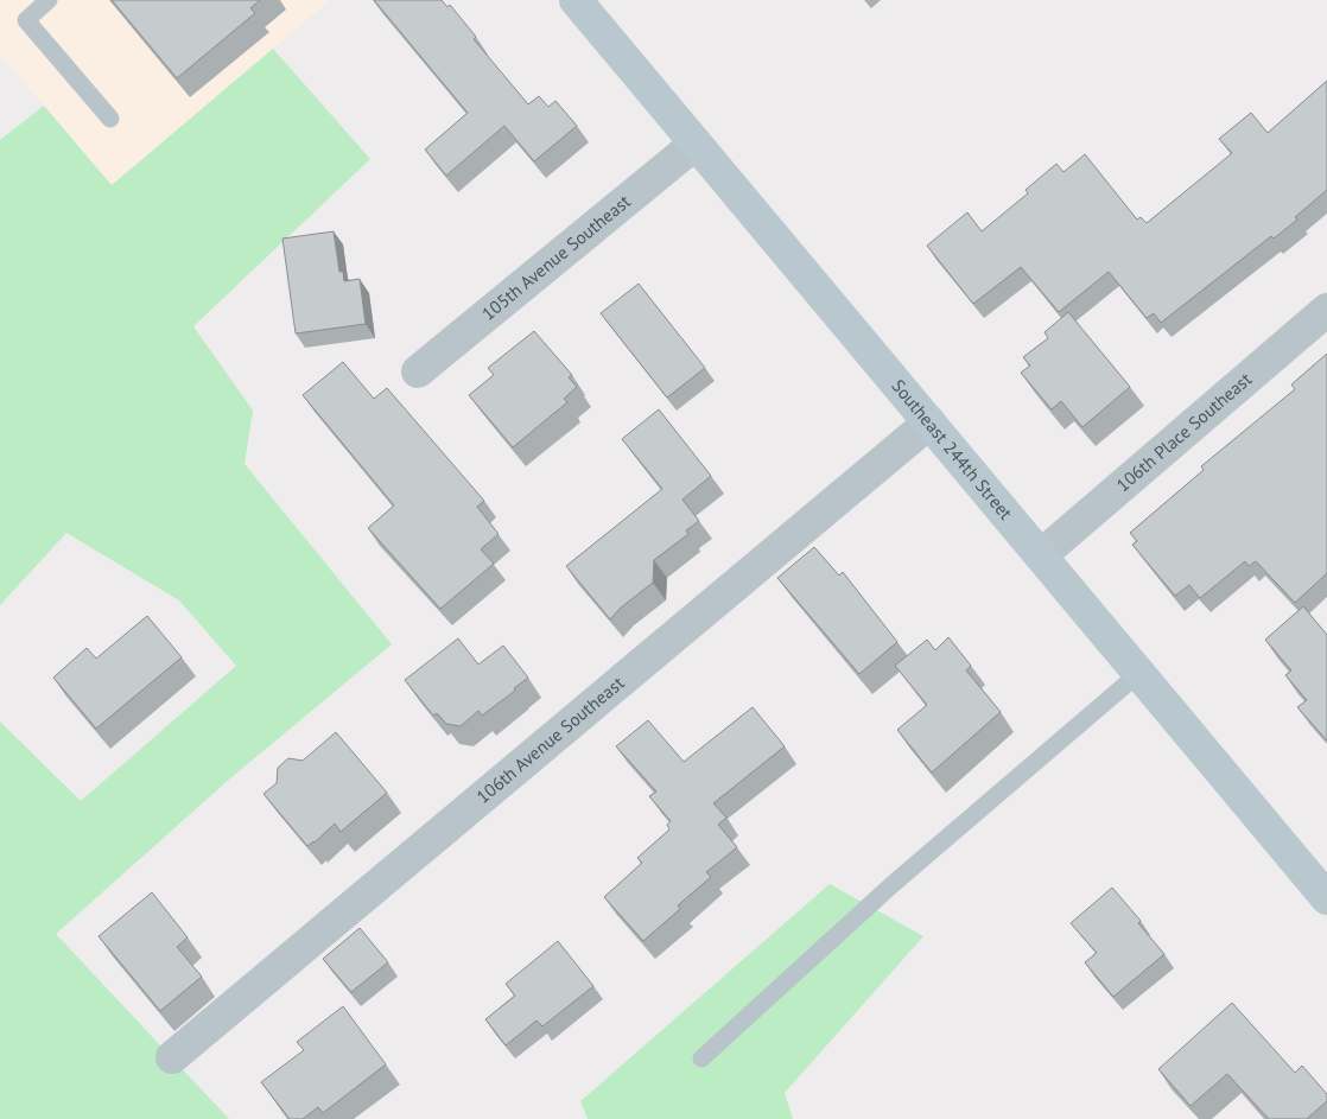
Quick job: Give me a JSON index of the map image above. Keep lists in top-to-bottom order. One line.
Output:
{"streets":{"street":["105th Avenue Southeast","106th Place Southeast","Southeast 244th Street","106th Avenue Southeast"]},"crossings":[["105th Avenue Southeast","Southeast 244th Street"],["106th Place Southeast","Southeast 244th Street"],["Southeast 244th Street","106th Avenue Southeast"]]}
